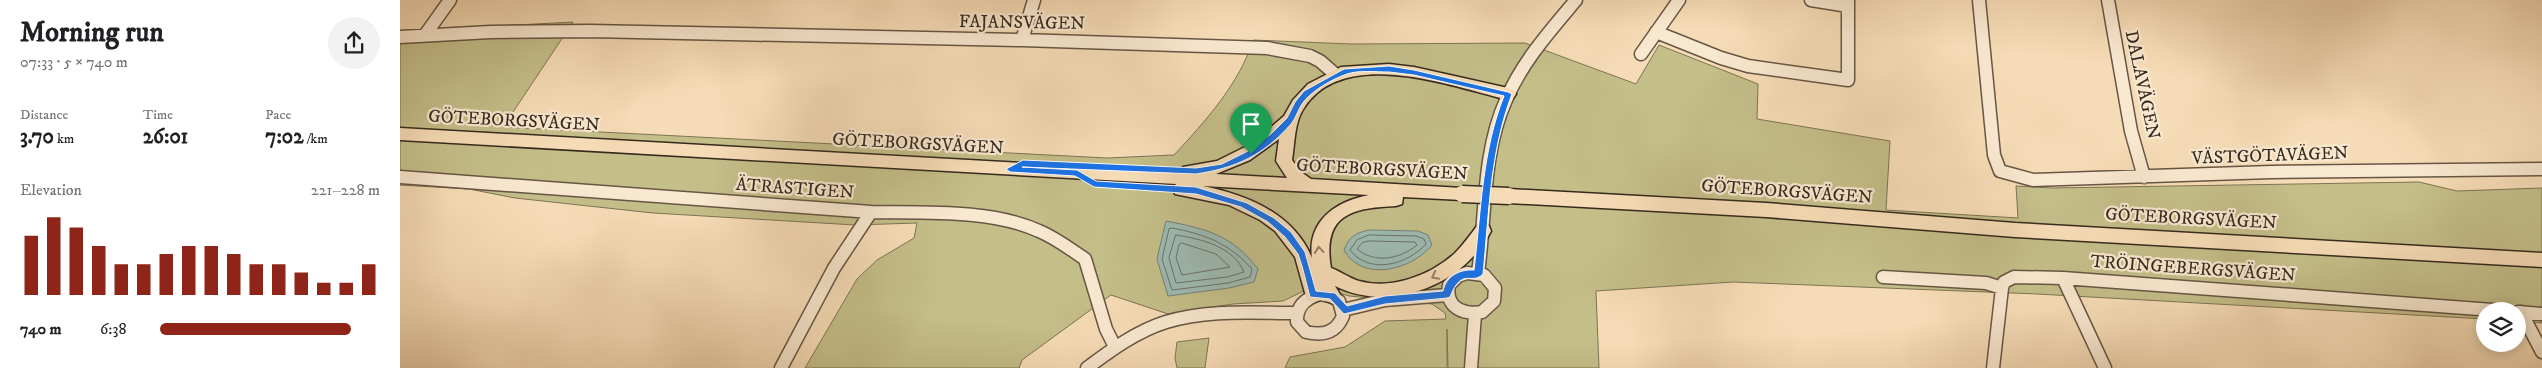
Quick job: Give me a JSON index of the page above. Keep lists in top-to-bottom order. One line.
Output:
{"streets":{"main road":["GÖTEBORGSVÄGEN"],"street":["FAJANSVÄGEN","DALAVÄGEN","VÄSTGÖTAVÄGEN","ÄTRASTIGEN","TRÖINGEBERGSVÄGEN"]},"crossings":[["DALAVÄGEN","VÄSTGÖTAVÄGEN"]],"page":{"heading":["Morning run","07:33 · 5 × 740 m"],"stats":[["Distance","3.70 km"],["Time","26:01"],["Pace","7:02 /km"]],"chart":["Elevation","221–228 m"],"list":[{"name":"740 m","note":"6:38"}]}}
